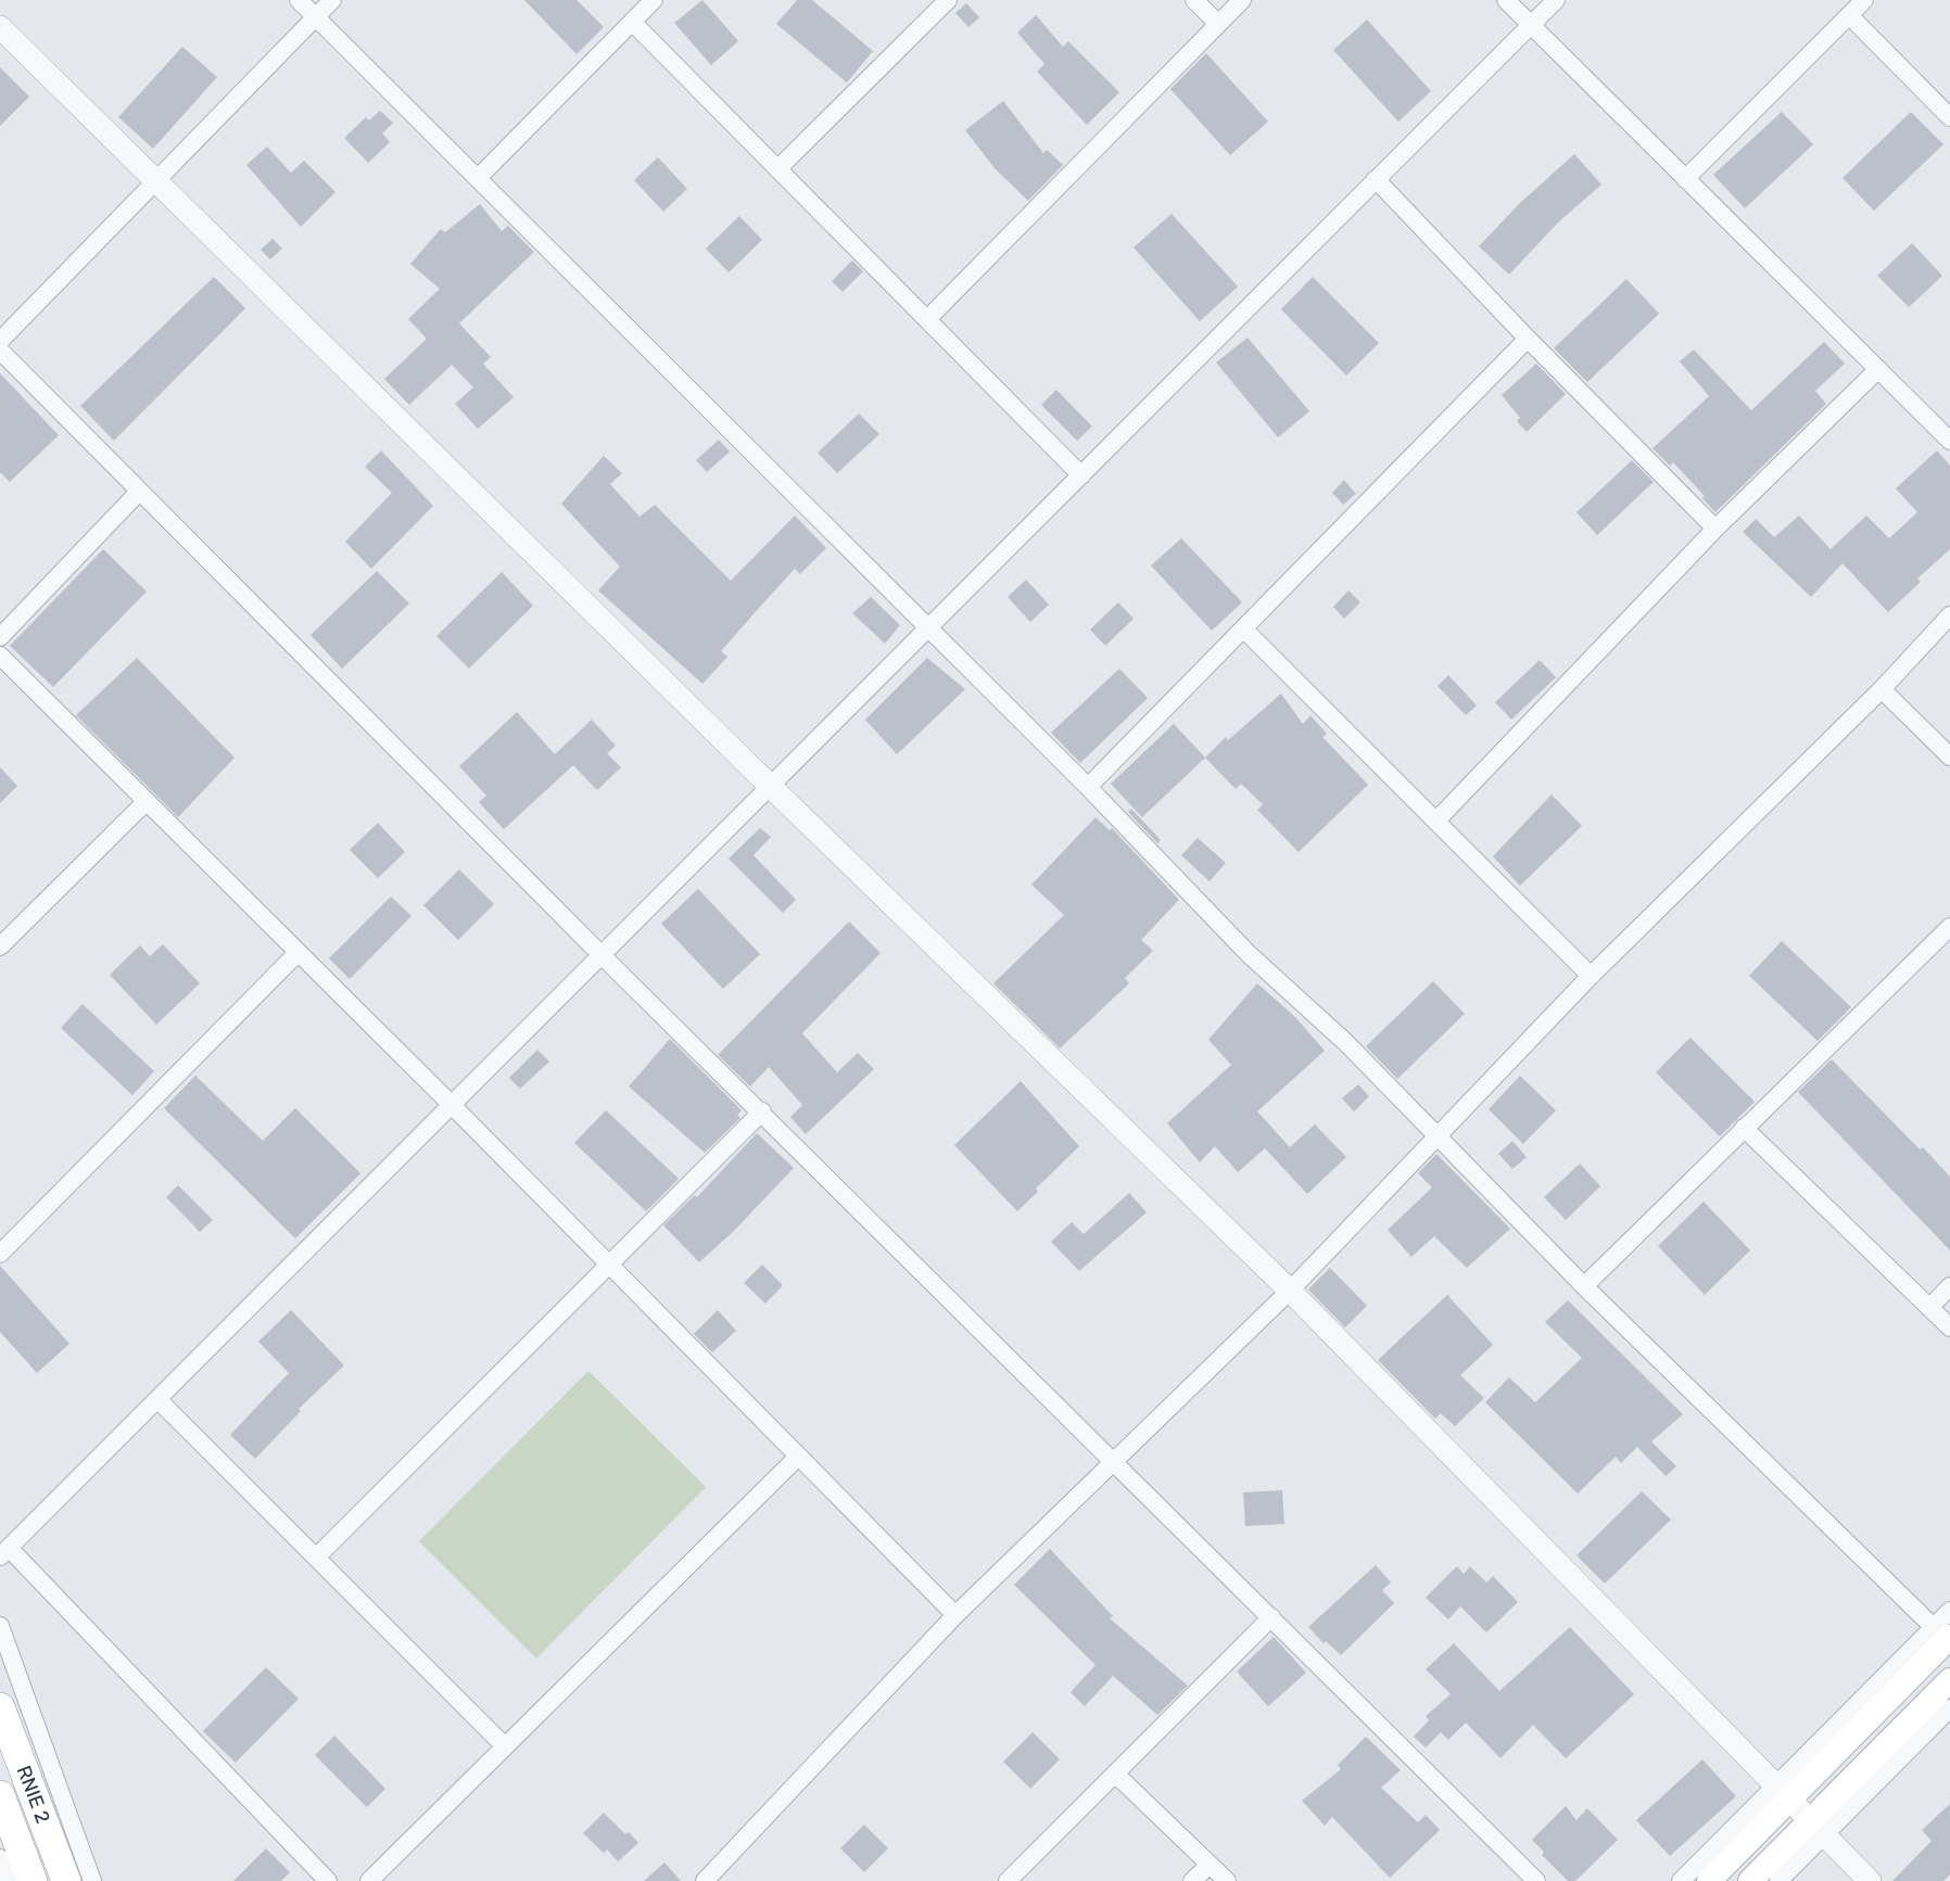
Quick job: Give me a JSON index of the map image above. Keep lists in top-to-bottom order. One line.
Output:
{"streets":{"highway":["RNIE 2"]}}
